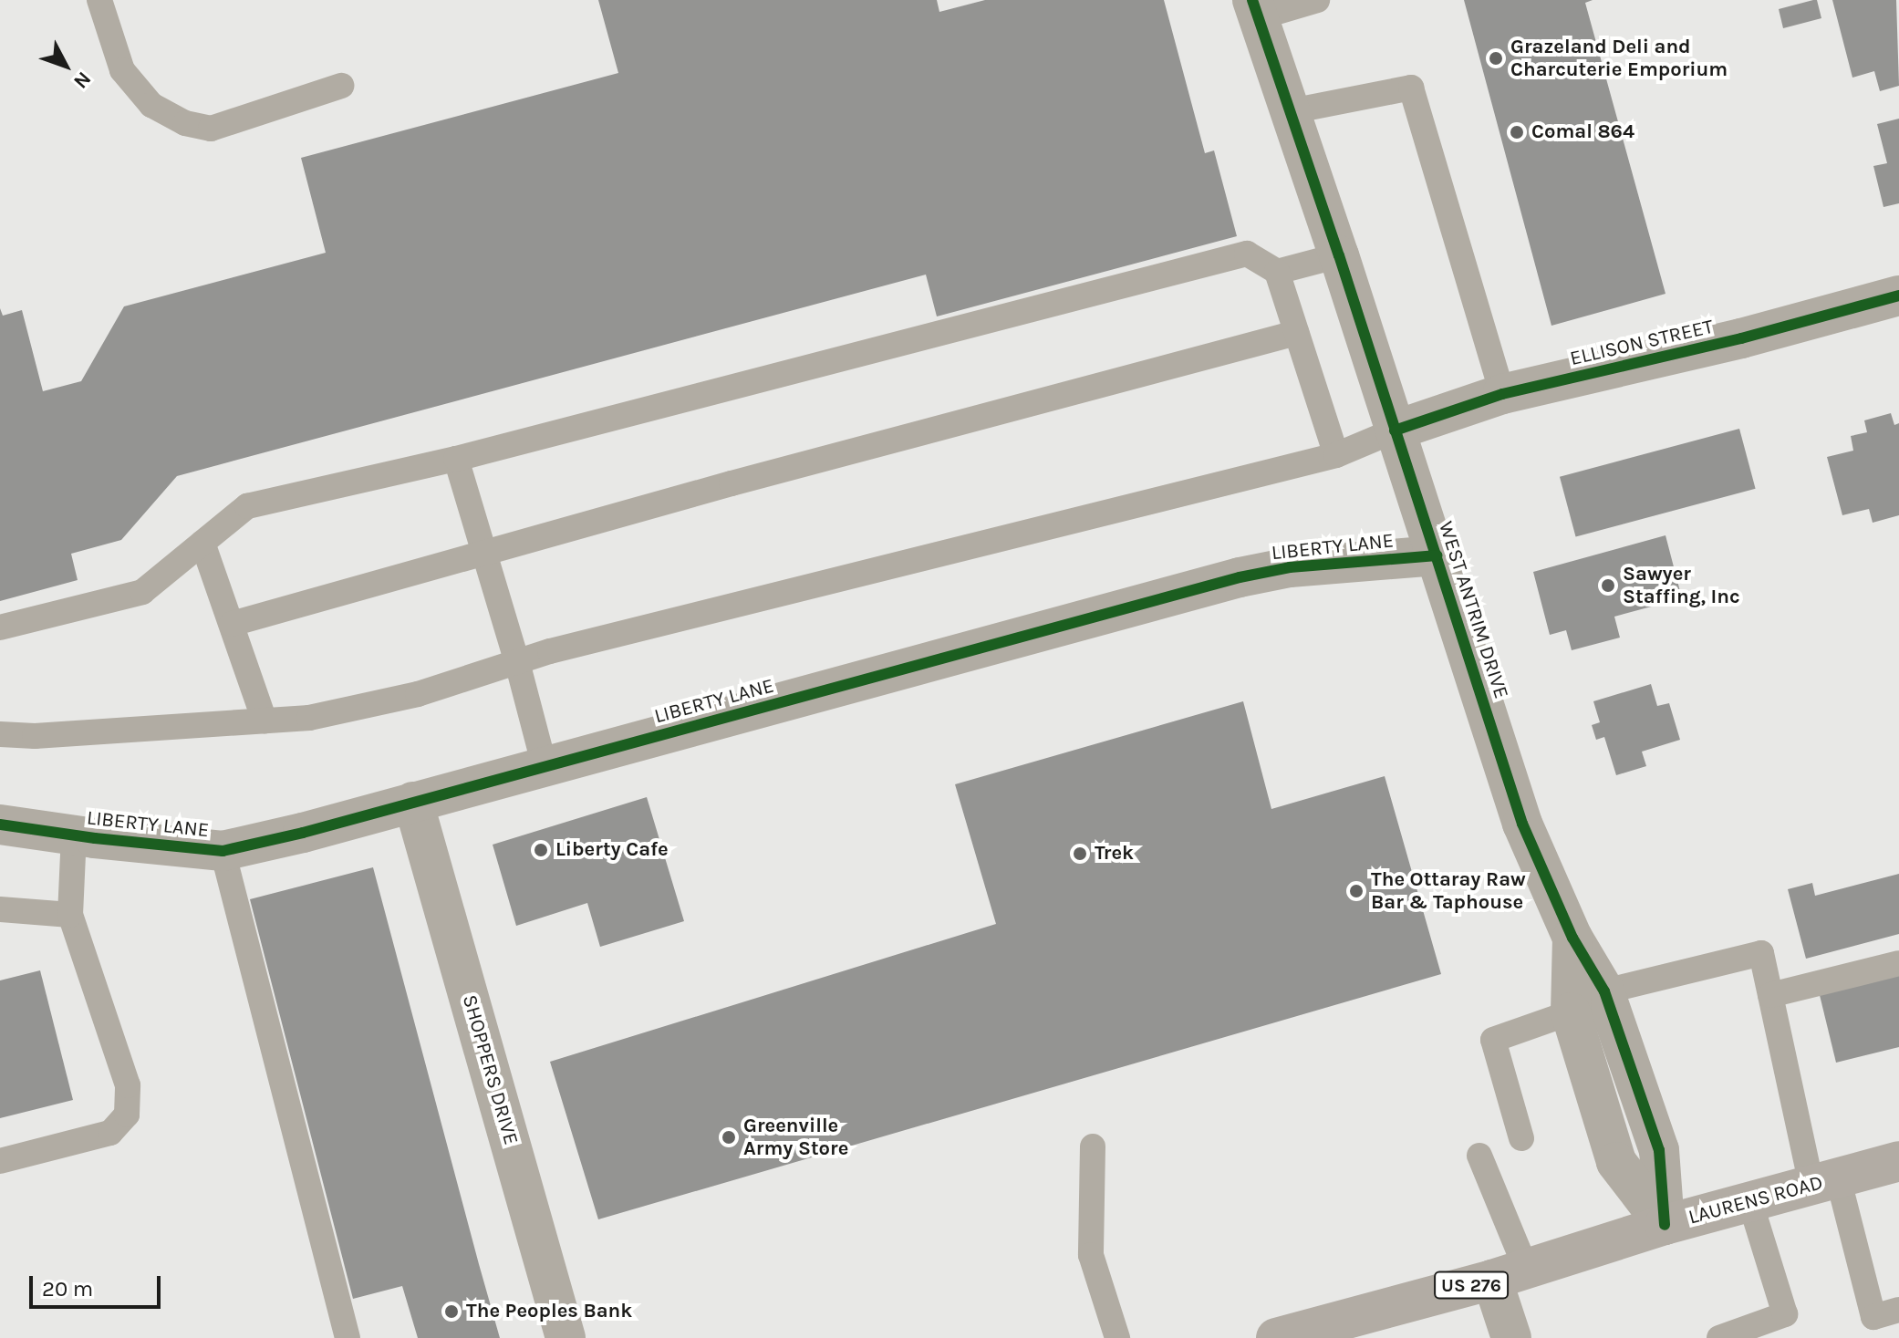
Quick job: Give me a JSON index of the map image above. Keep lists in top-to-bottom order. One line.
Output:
{"streets":{"main road":["LAURENS ROAD","US 276"],"street":["ELLISON STREET","LIBERTY LANE","WEST ANTRIM DRIVE","SHOPPERS DRIVE"]},"crossings":[["ELLISON STREET","WEST ANTRIM DRIVE"],["LIBERTY LANE","WEST ANTRIM DRIVE"],["LIBERTY LANE","SHOPPERS DRIVE"],["WEST ANTRIM DRIVE","LAURENS ROAD"]],"places":["Grazeland Deli and Charcuterie Emporium","Comal 864","Sawyer Staffing, Inc","Liberty Cafe","Trek","The Ottaray Raw Bar & Taphouse","Greenville Army Store","The Peoples Bank"],"scale_bar":"20 m","north":"bottom right"}
